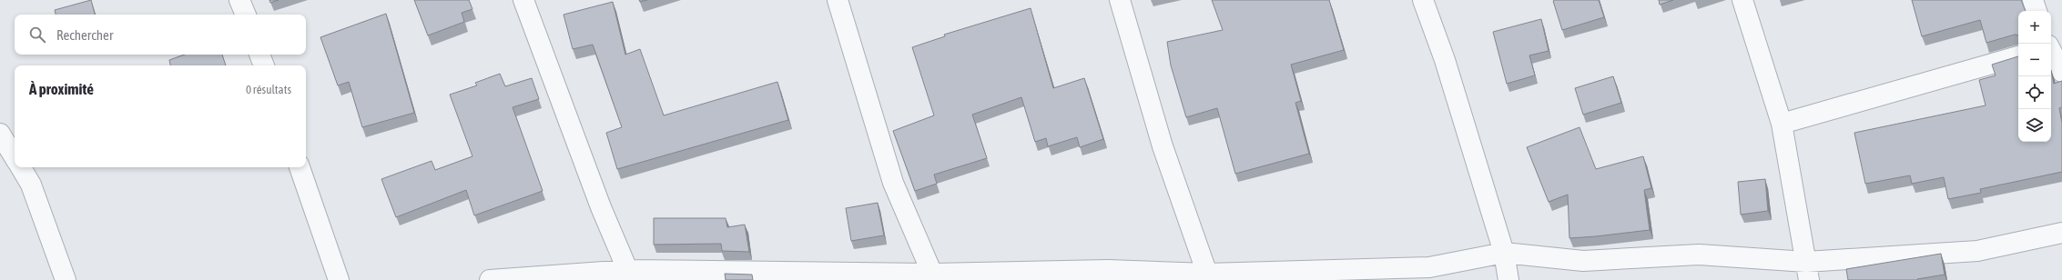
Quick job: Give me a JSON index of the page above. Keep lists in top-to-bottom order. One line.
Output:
{"page":{"map_buttons":["+","−"],"search":"Rechercher","heading":["À proximité","0 résultats"]}}
